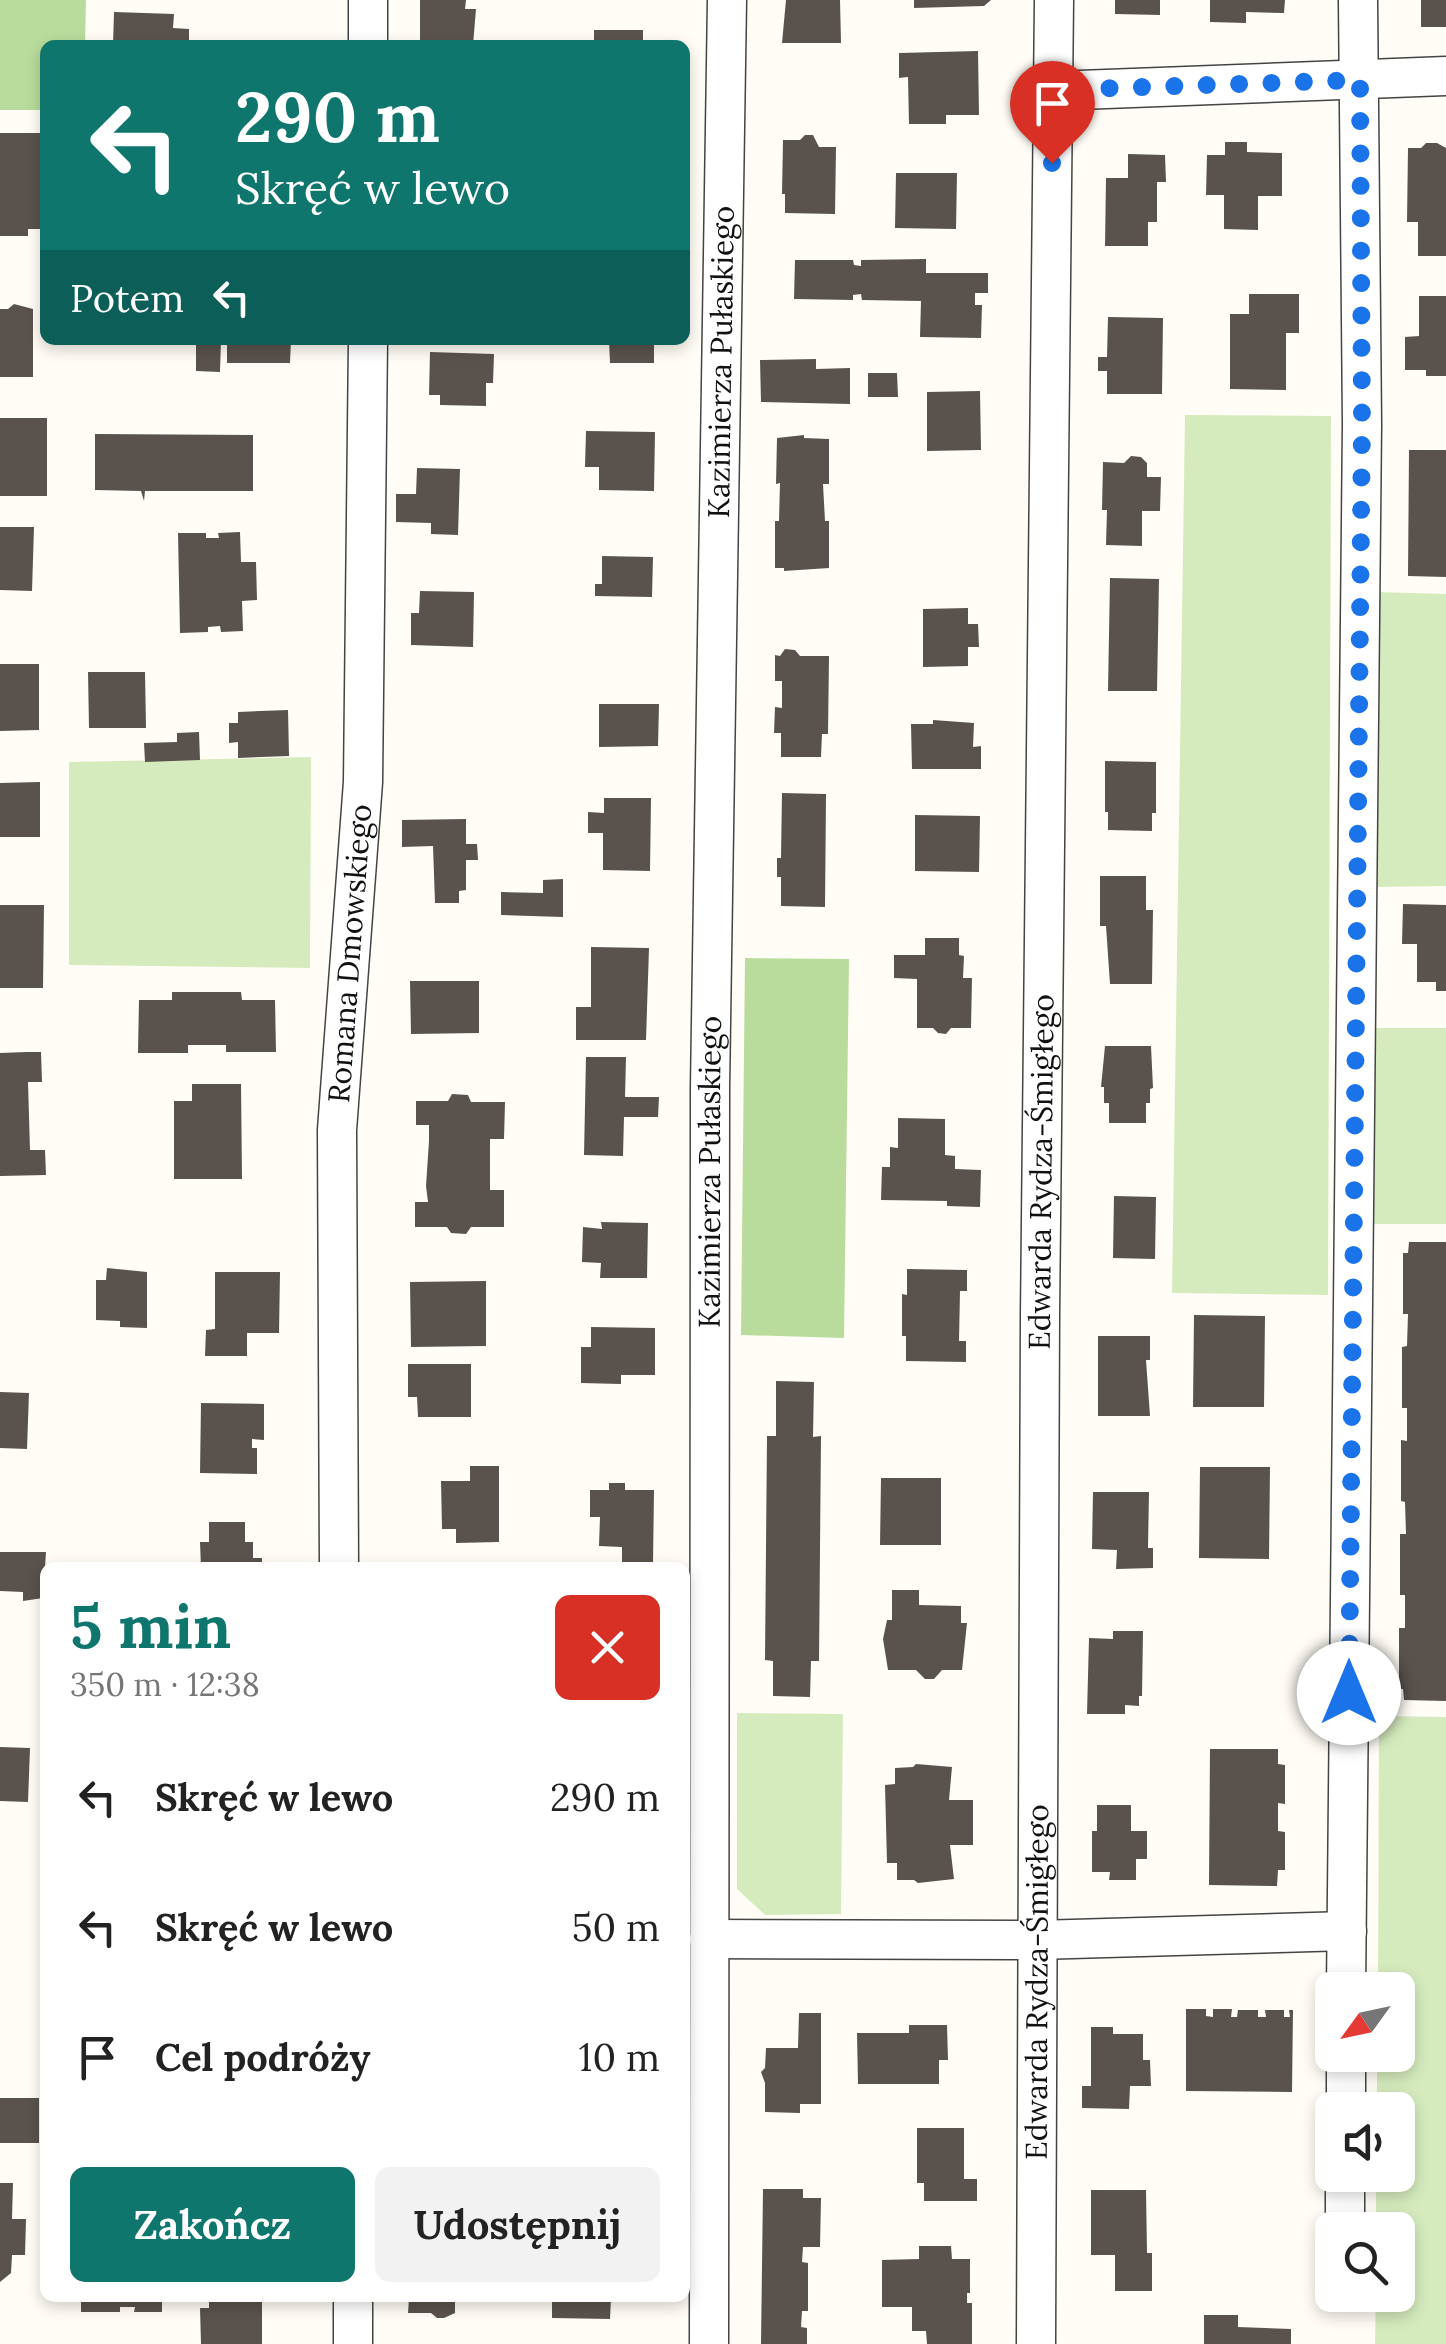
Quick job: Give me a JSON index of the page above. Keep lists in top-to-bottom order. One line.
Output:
{"streets":{"street":["Kazimierza Pułaskiego","Romana Dmowskiego","Edwarda Rydza-Śmigłego"]},"north":"bottom left","page":{"turn":["290 m","Skręć w lewo"],"then":"Potem","heading":["5 min","350 m · 12:38"],"list":[{"name":"Skręć w lewo","value":"290 m"},{"name":"Skręć w lewo","value":"50 m"},{"name":"Cel podróży","value":"10 m"}],"buttons":["Zakończ","Udostępnij"]}}
